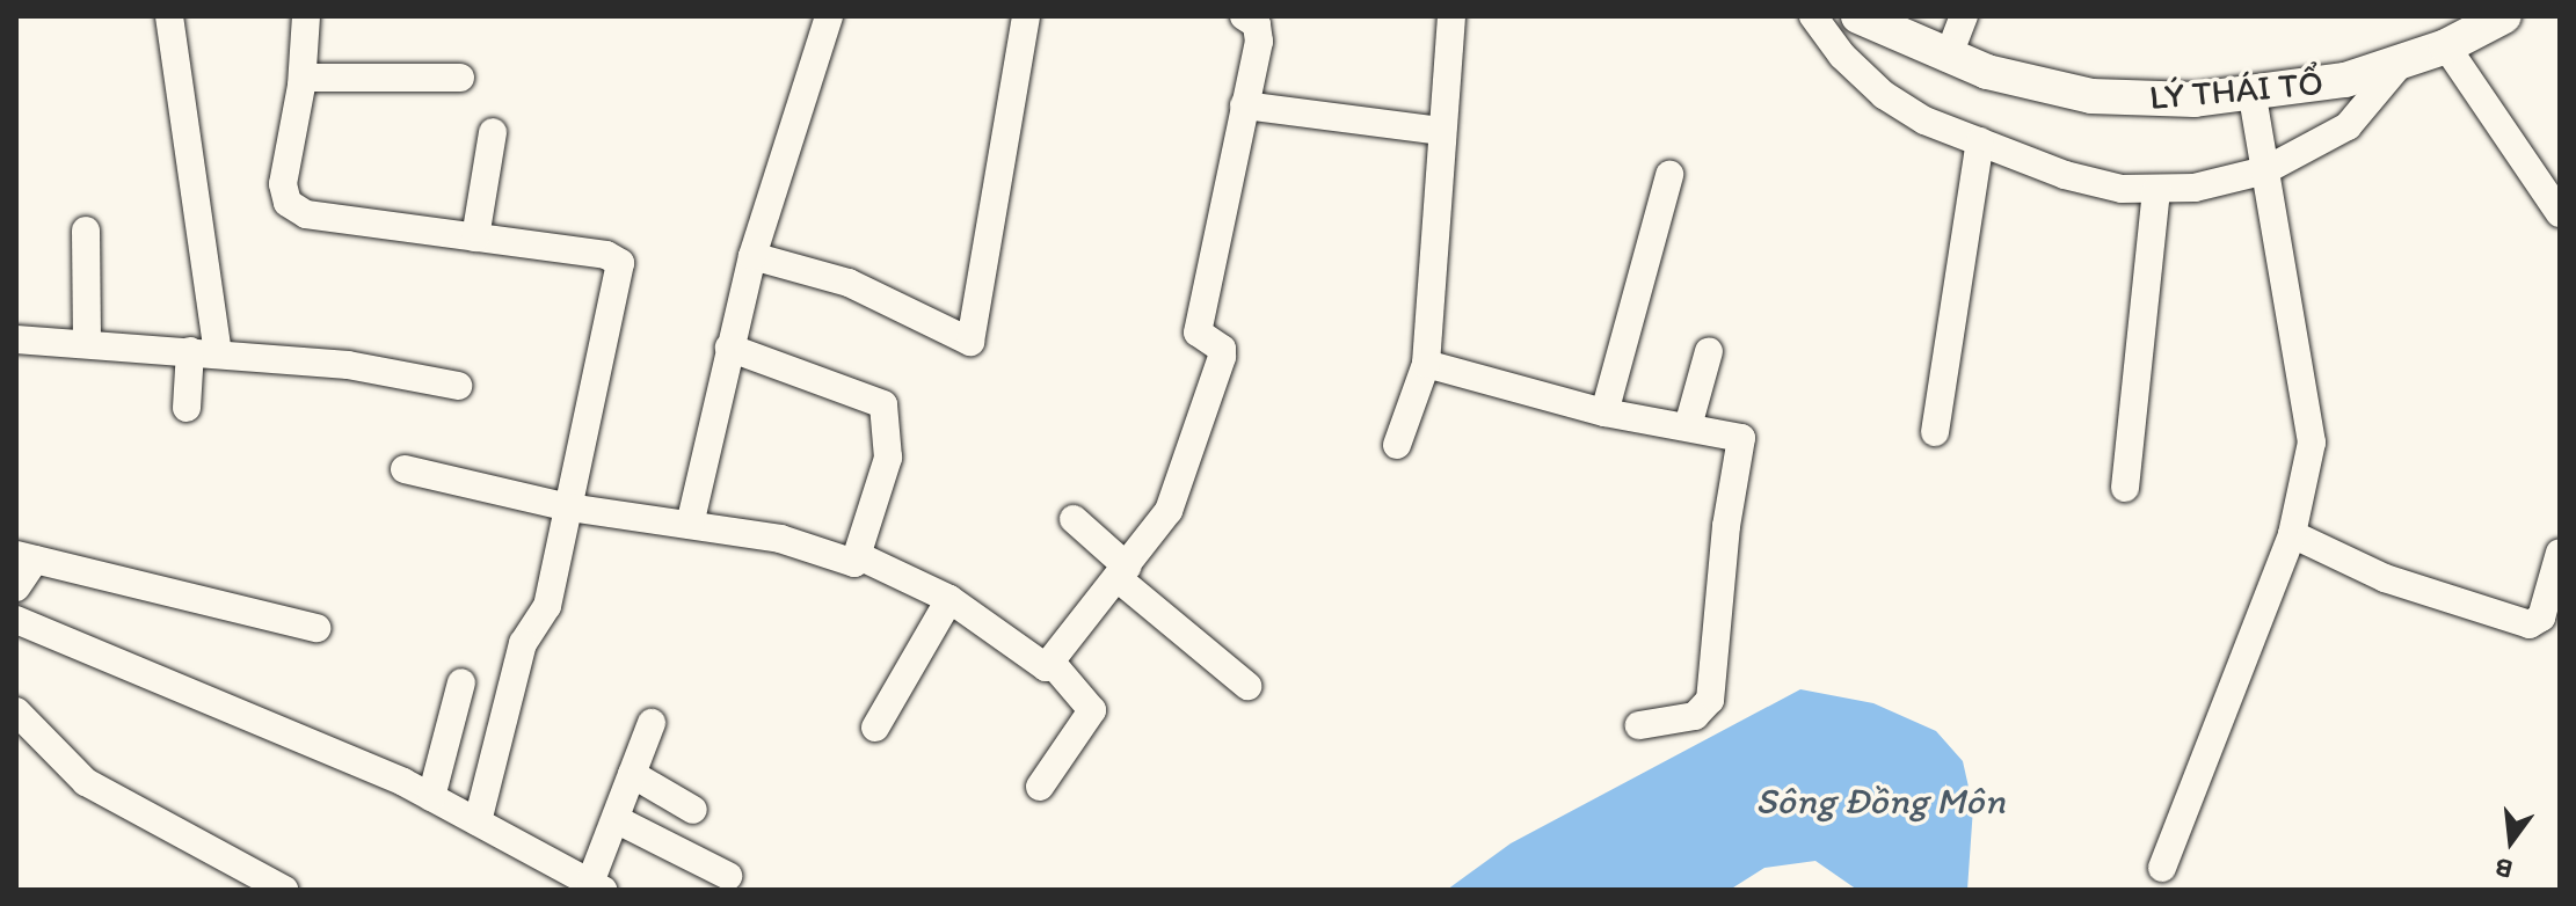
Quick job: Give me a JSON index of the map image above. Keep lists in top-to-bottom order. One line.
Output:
{"streets":{"main road":["LÝ THÁI TỔ"]},"water":["Sông Đồng Môn"],"north":"bottom"}
